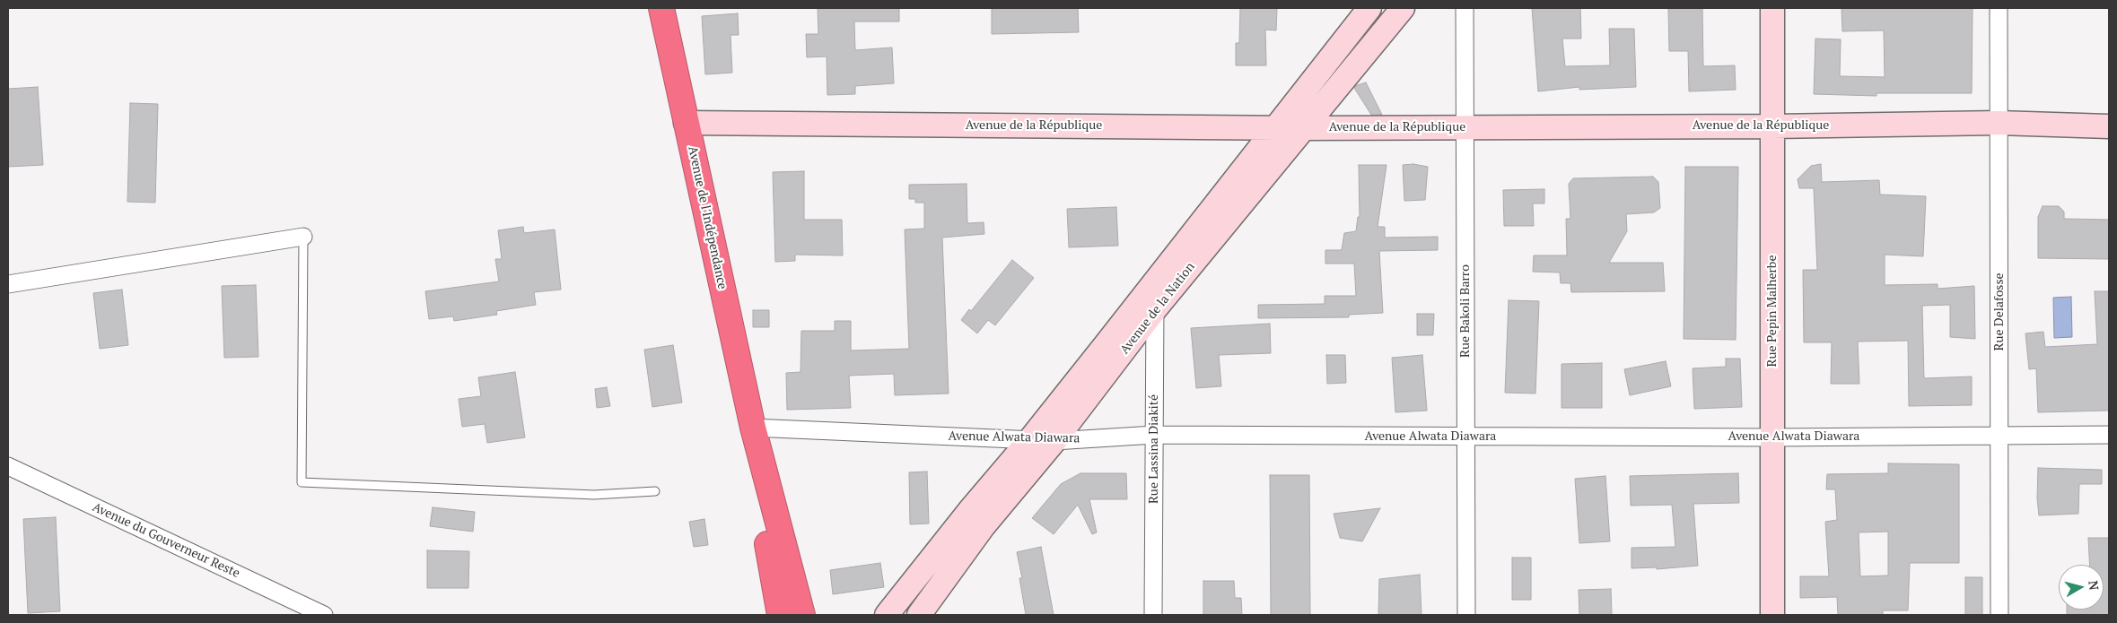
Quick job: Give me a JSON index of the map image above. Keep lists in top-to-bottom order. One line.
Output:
{"streets":{"highway":["Avenue de l'Indépendance"],"street":["Avenue de la République","Avenue de la Nation","Rue Bakoli Barro","Rue Pepin Malherbe","Rue Delafosse","Avenue Alwata Diawara","Rue Lassina Diakité","Avenue du Gouverneur Reste"]},"crossings":[["Avenue de la République","Avenue de l'Indépendance"],["Avenue de la République","Avenue de la Nation"],["Avenue de la République","Rue Bakoli Barro"],["Avenue de la République","Rue Pepin Malherbe"],["Avenue de la République","Rue Delafosse"],["Avenue de l'Indépendance","Avenue Alwata Diawara"],["Avenue de la Nation","Avenue Alwata Diawara"],["Avenue de la Nation","Rue Lassina Diakité"],["Rue Bakoli Barro","Avenue Alwata Diawara"],["Rue Pepin Malherbe","Avenue Alwata Diawara"],["Rue Delafosse","Avenue Alwata Diawara"],["Avenue Alwata Diawara","Rue Lassina Diakité"]],"north":"right"}
